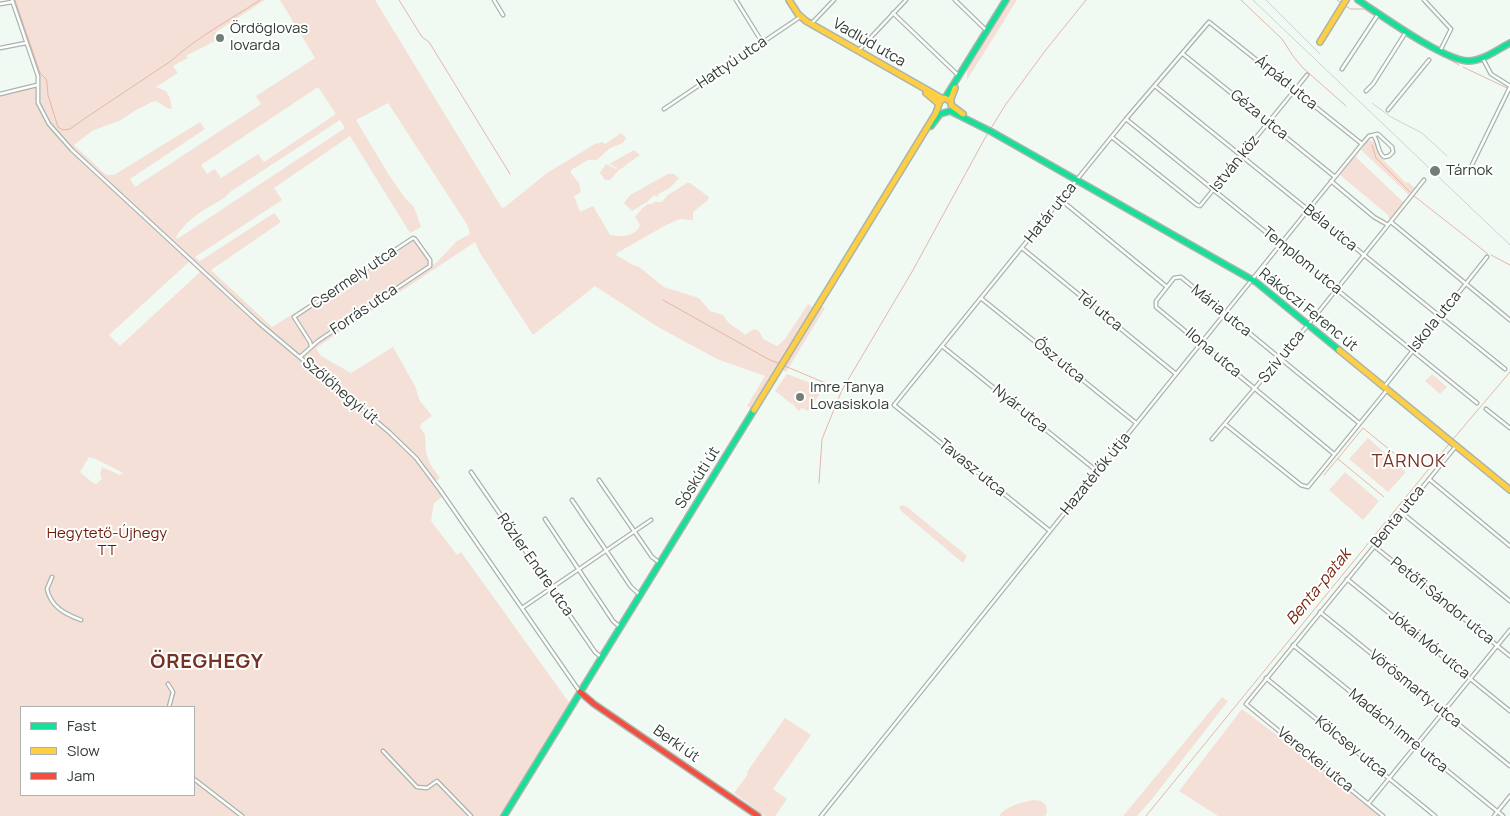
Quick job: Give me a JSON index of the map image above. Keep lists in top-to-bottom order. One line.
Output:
{"streets":{"main road":["Vadlúd utca","Rákóczi Ferenc út","Sóskúti út","Berki út"],"street":["Hattyú utca","Árpád utca","Géza utca","István köz","Határ utca","Béla utca","Templom utca","Csermely utca","Forrás utca","Tél utca","Mária utca","Iskola utca","Ilona utca","Szív utca","Ősz utca","Szőlőhegyi út","Nyár utca","Tavasz utca","Hazatérők útja","Benta utca","Rőzler Endre utca","Petőfi Sándor utca","Jókai Mór utca","Vörösmarty utca","Madách Imre utca","Kölcsey utca","Vereckei utca"]},"crossings":[["Vadlúd utca","Hattyú utca"],["Vadlúd utca","Rákóczi Ferenc út"],["Vadlúd utca","Sóskúti út"],["Árpád utca","István köz"],["Árpád utca","Határ utca"],["Árpád utca","Hazatérők útja"],["Géza utca","István köz"],["Géza utca","Határ utca"],["Géza utca","Hazatérők útja"],["István köz","Határ utca"],["István köz","Béla utca"],["István köz","Templom utca"],["Határ utca","Béla utca"],["Határ utca","Templom utca"],["Határ utca","Rákóczi Ferenc út"],["Határ utca","Tél utca"],["Határ utca","Mária utca"],["Határ utca","Ősz utca"],["Határ utca","Nyár utca"],["Határ utca","Tavasz utca"],["Béla utca","Iskola utca"],["Béla utca","Szív utca"],["Béla utca","Hazatérők útja"],["Templom utca","Iskola utca"],["Templom utca","Szív utca"],["Templom utca","Hazatérők útja"],["Csermely utca","Forrás utca"],["Forrás utca","Szőlőhegyi út"],["Rákóczi Ferenc út","Iskola utca"],["Rákóczi Ferenc út","Szív utca"],["Rákóczi Ferenc út","Hazatérők útja"],["Rákóczi Ferenc út","Benta utca"],["Tél utca","Hazatérők útja"],["Mária utca","Iskola utca"],["Mária utca","Ilona utca"],["Mária utca","Szív utca"],["Mária utca","Hazatérők útja"],["Iskola utca","Ilona utca"],["Iskola utca","Szív utca"],["Ilona utca","Szív utca"],["Ilona utca","Hazatérők útja"],["Ősz utca","Hazatérők útja"],["Szőlőhegyi út","Sóskúti út"],["Szőlőhegyi út","Berki út"],["Nyár utca","Hazatérők útja"],["Tavasz utca","Hazatérők útja"],["Sóskúti út","Rőzler Endre utca"],["Sóskúti út","Berki út"],["Benta utca","Petőfi Sándor utca"],["Benta utca","Jókai Mór utca"],["Benta utca","Vörösmarty utca"],["Benta utca","Madách Imre utca"],["Benta utca","Kölcsey utca"],["Benta utca","Vereckei utca"]],"districts":["TÁRNOK","ÖREGHEGY"],"water":["Benta-patak"],"parks":["Hegytető-Újhegy TT"],"places":["Ördöglovas lovarda","Tárnok","Imre Tanya Lovasiskola"],"legend":["Fast","Slow","Jam"]}
